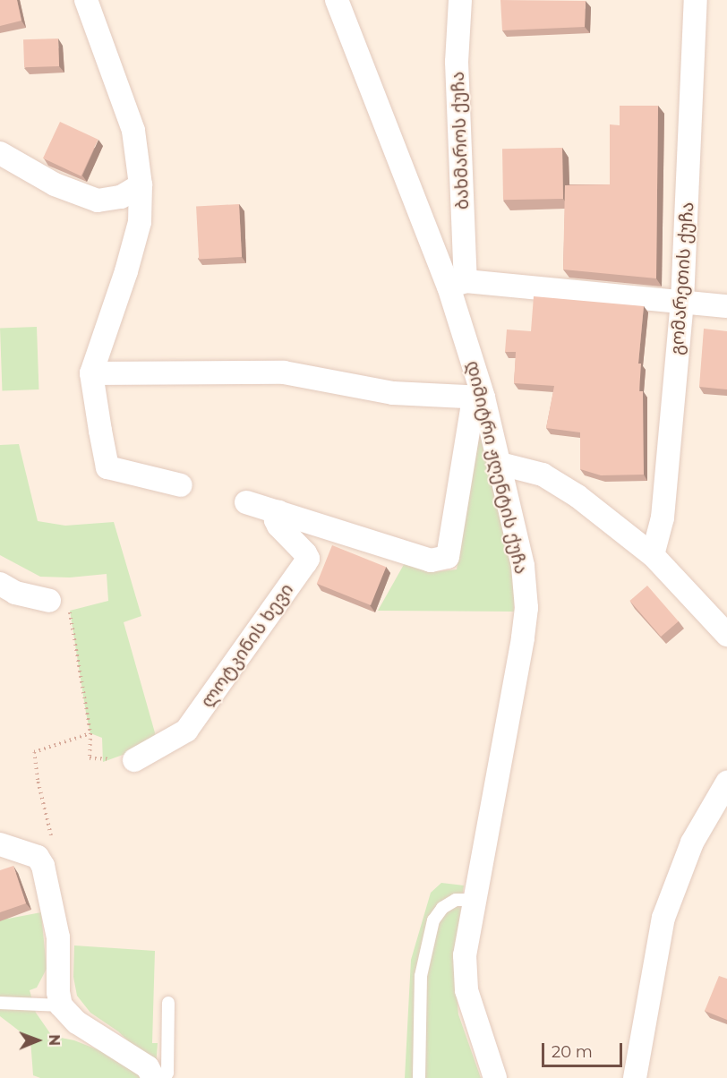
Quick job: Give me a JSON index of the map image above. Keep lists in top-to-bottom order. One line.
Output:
{"streets":{"street":["ბახმაროს ქუჩა","გომარეთის ქუჩა","დიმიტრი ჟღენტის ქუჩა","ლოტკინის ხევი"]},"crossings":[["ბახმაროს ქუჩა","დიმიტრი ჟღენტის ქუჩა"]],"scale_bar":"20 m","north":"right"}
